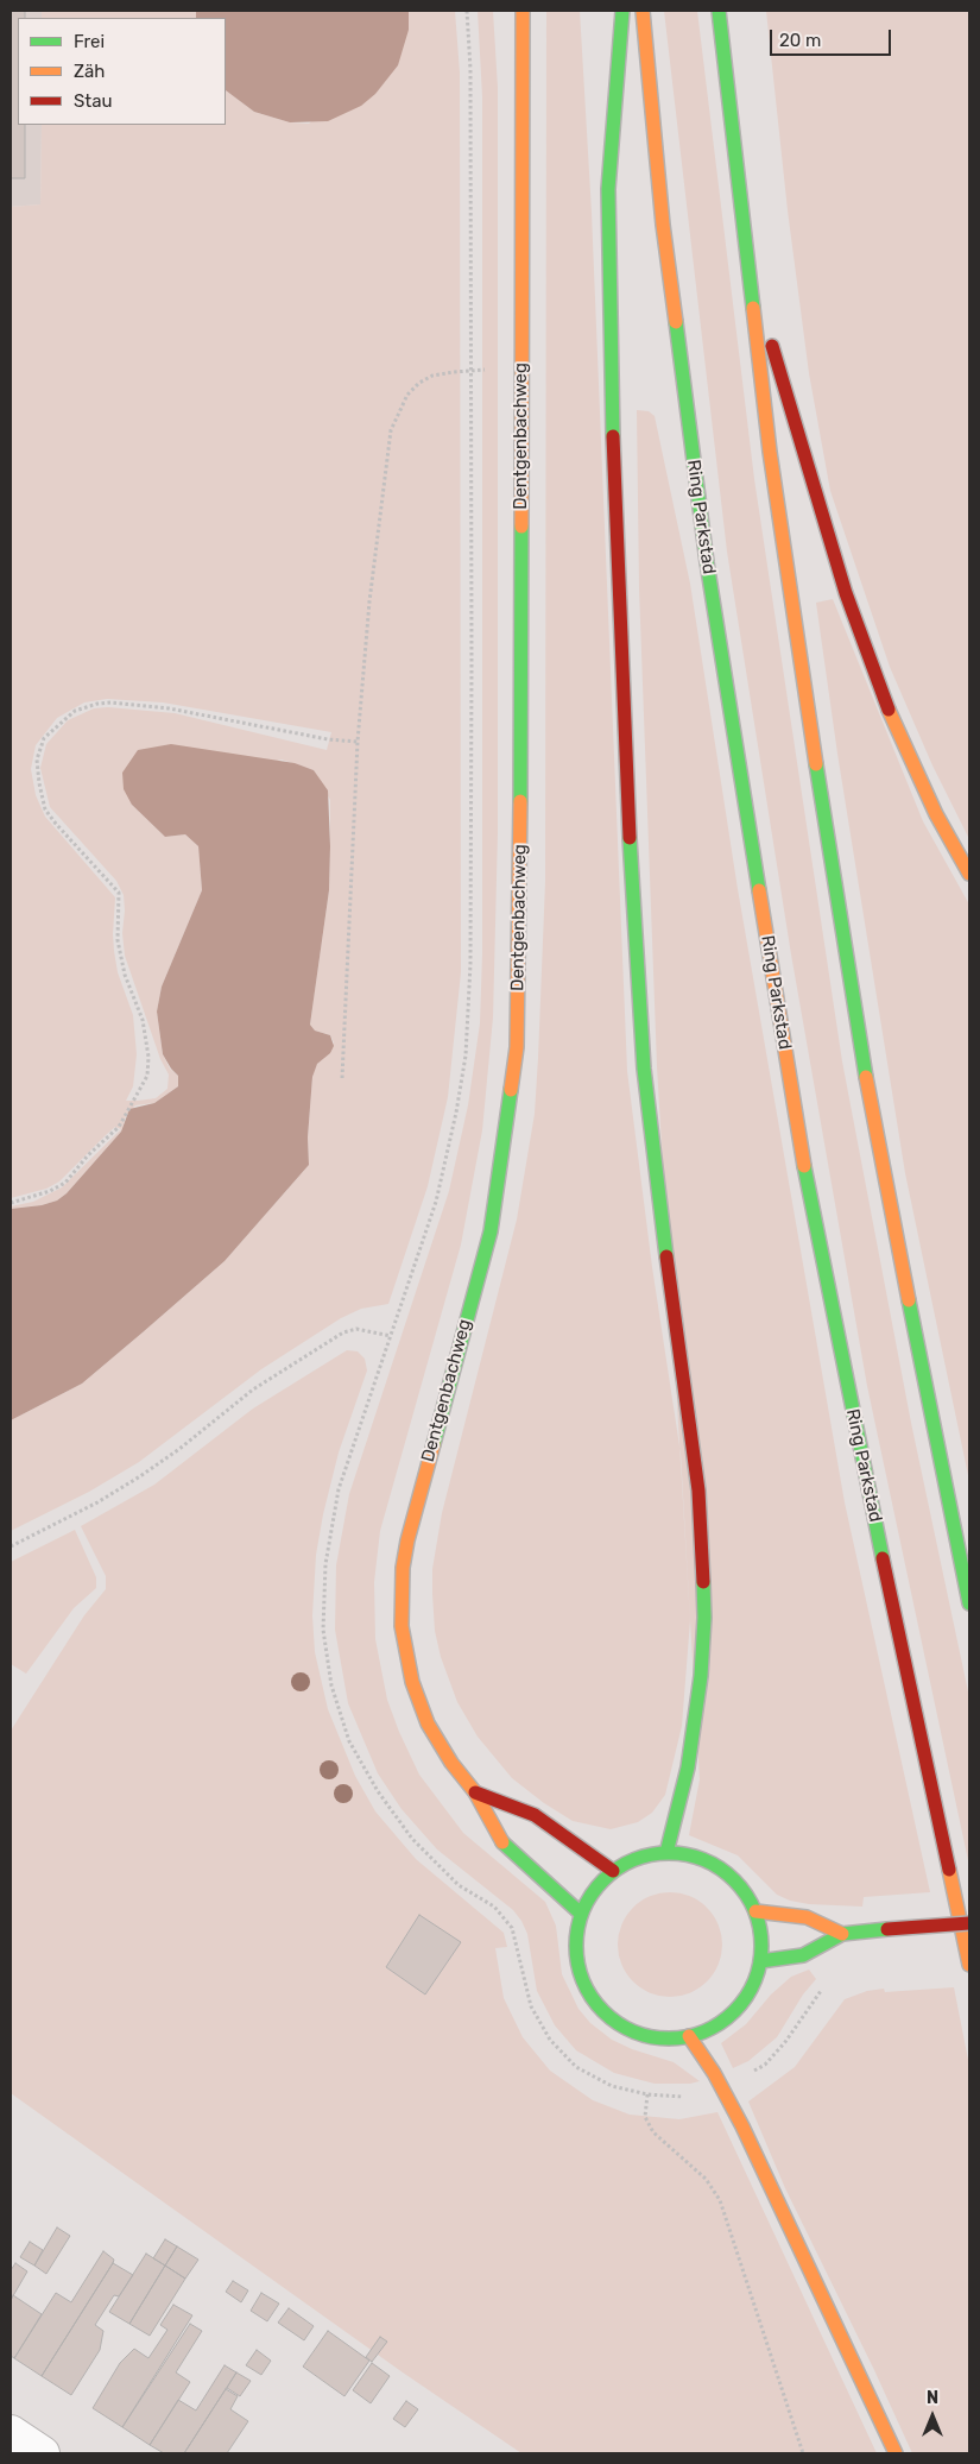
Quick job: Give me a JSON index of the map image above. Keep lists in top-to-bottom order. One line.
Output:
{"streets":{"main road":["Dentgenbachweg","Ring Parkstad"]},"legend":["Frei","Zäh","Stau"],"scale_bar":"20 m","north":"top"}
